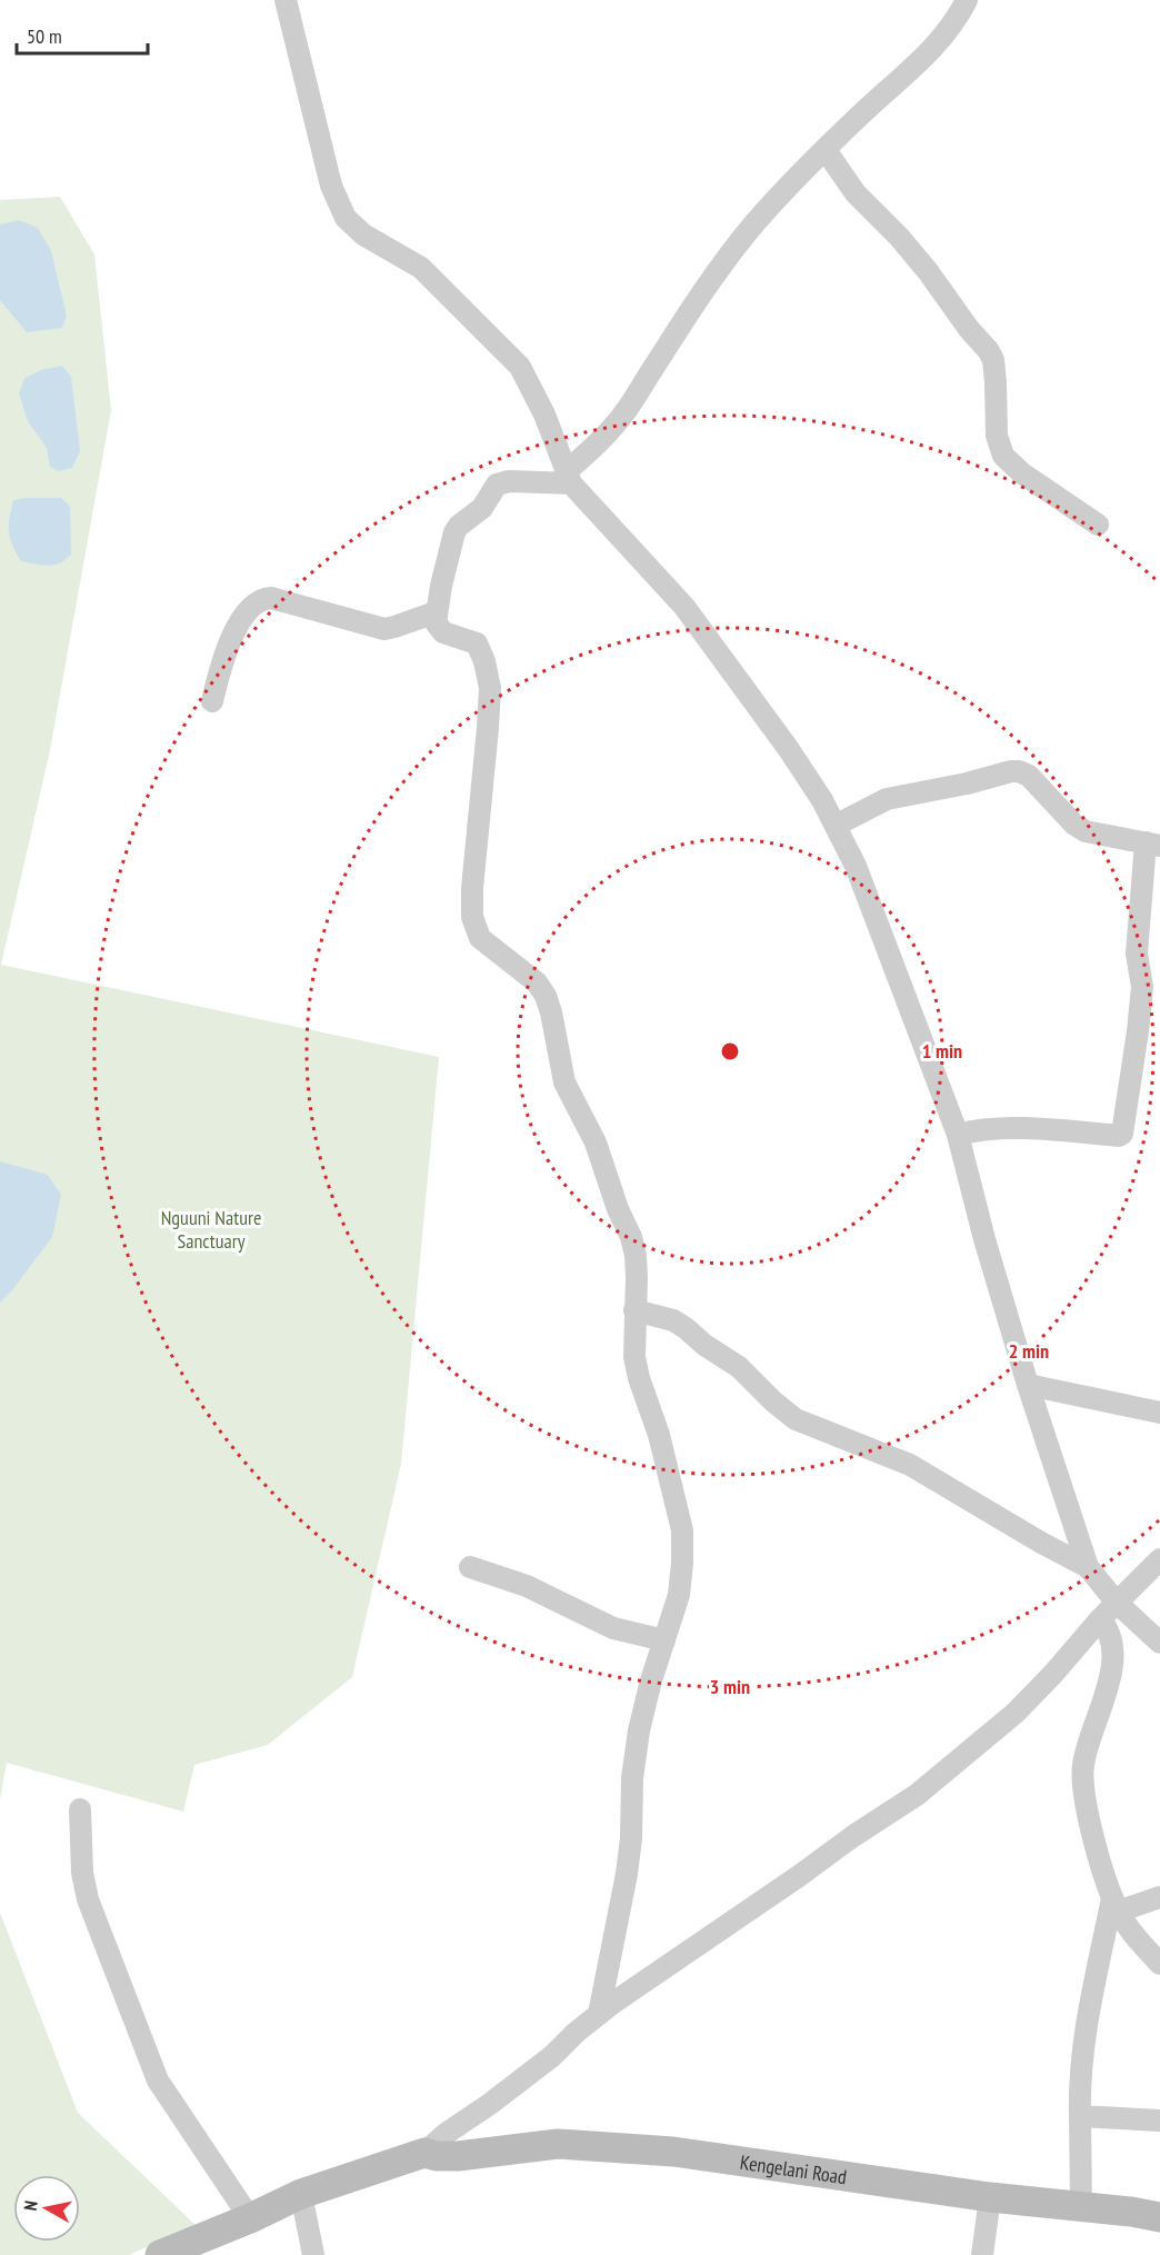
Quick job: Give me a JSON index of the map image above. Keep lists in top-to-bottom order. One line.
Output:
{"streets":{"main road":["Kengelani Road"]},"parks":["Nguuni Nature Sanctuary"],"scale_bar":"50 m","north":"left","rings":["1 min","2 min","3 min"]}
